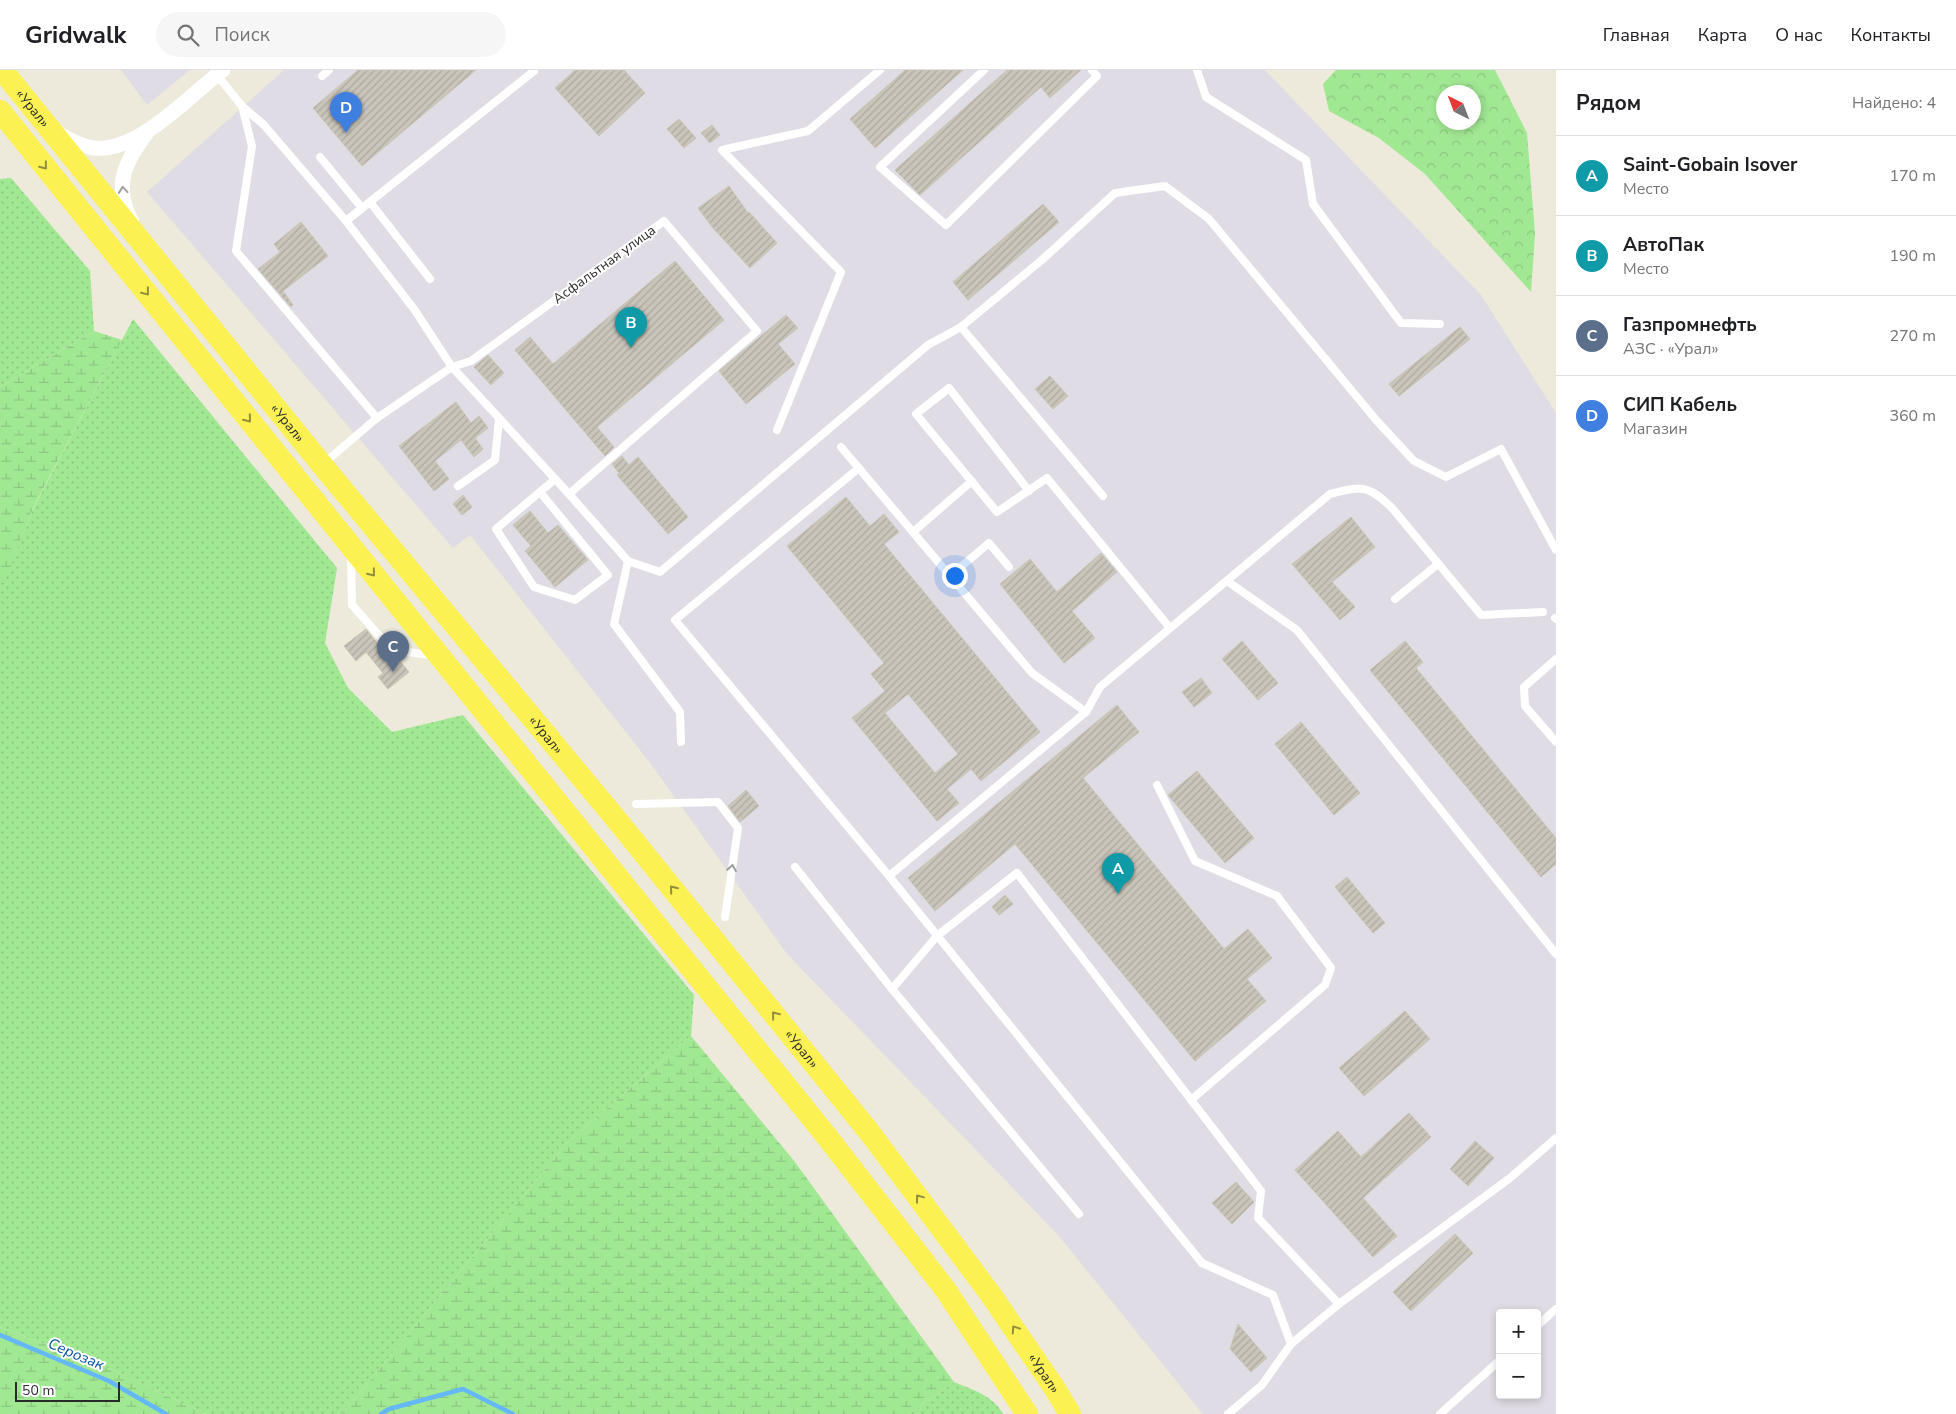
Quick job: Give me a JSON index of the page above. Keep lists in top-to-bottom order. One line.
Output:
{"streets":{"main road":["«Урал»"],"lane":["Асфальтная улица"]},"crossings":[["«Урал»","Асфальтная улица"]],"water":["Серозак"],"scale_bar":"50 m","north":"top left","page":{"header":"Gridwalk","search":"Поиск","nav":["Главная","Карта","О нас","Контакты"],"heading":["Рядом","Найдено: 4"],"pins":["D","B","C","A"],"list":[{"mark":"A","name":"Saint-Gobain Isover","note":"Место","value":"170 m"},{"mark":"B","name":"АвтоПак","note":"Место","value":"190 m"},{"mark":"C","name":"Газпромнефть","note":"АЗС · «Урал»","value":"270 m"},{"mark":"D","name":"СИП Кабель","note":"Магазин","value":"360 m"}],"map_buttons":["+","−"],"scale":"50 m"}}
